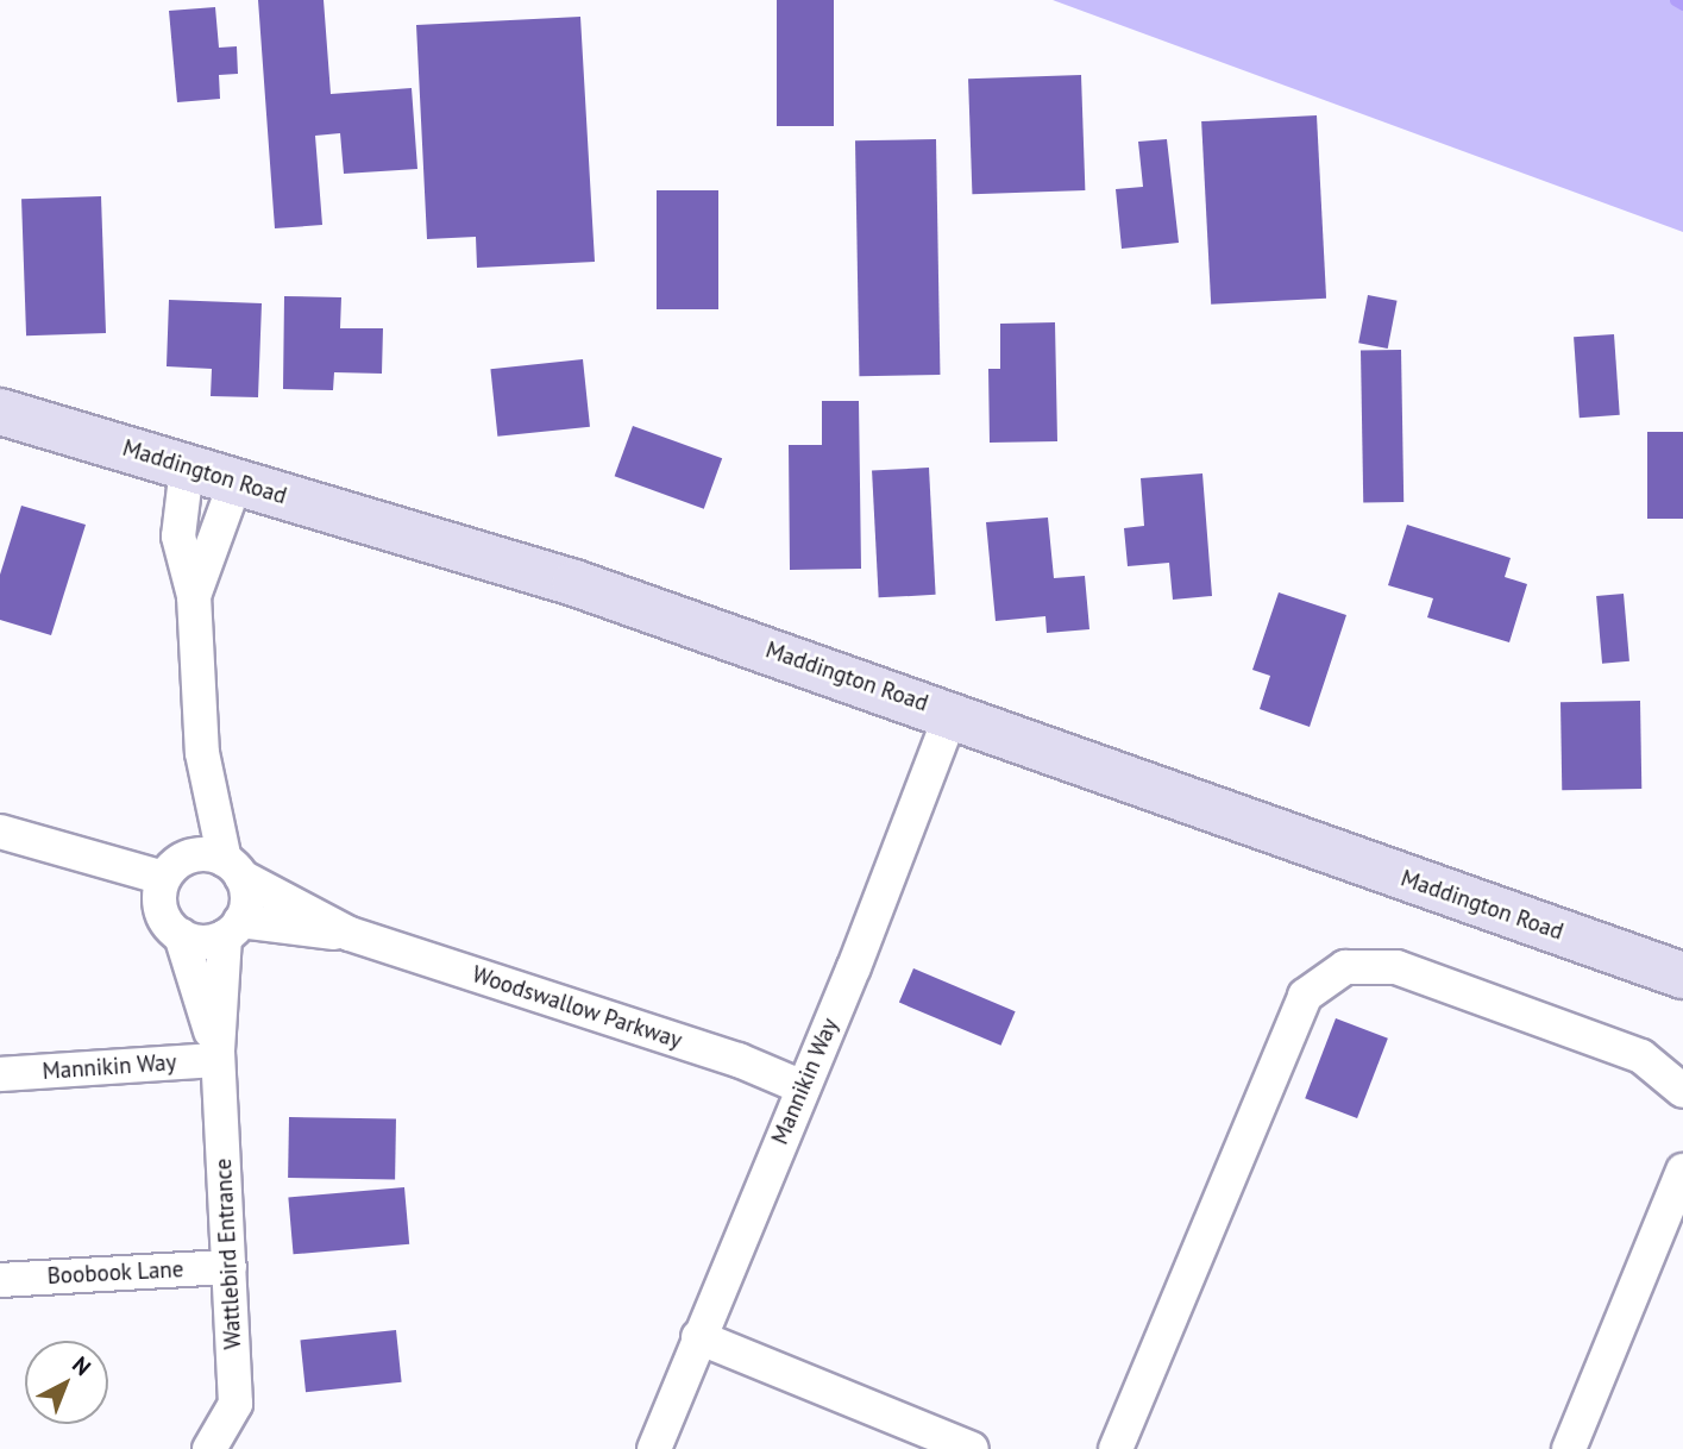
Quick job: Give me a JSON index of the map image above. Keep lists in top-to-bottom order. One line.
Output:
{"streets":{"main road":["Maddington Road"],"street":["Woodswallow Parkway","Mannikin Way","Wattlebird Entrance","Boobook Lane"]},"crossings":[["Maddington Road","Mannikin Way"],["Woodswallow Parkway","Mannikin Way"],["Woodswallow Parkway","Wattlebird Entrance"],["Mannikin Way","Wattlebird Entrance"],["Wattlebird Entrance","Boobook Lane"]],"north":"top right"}
